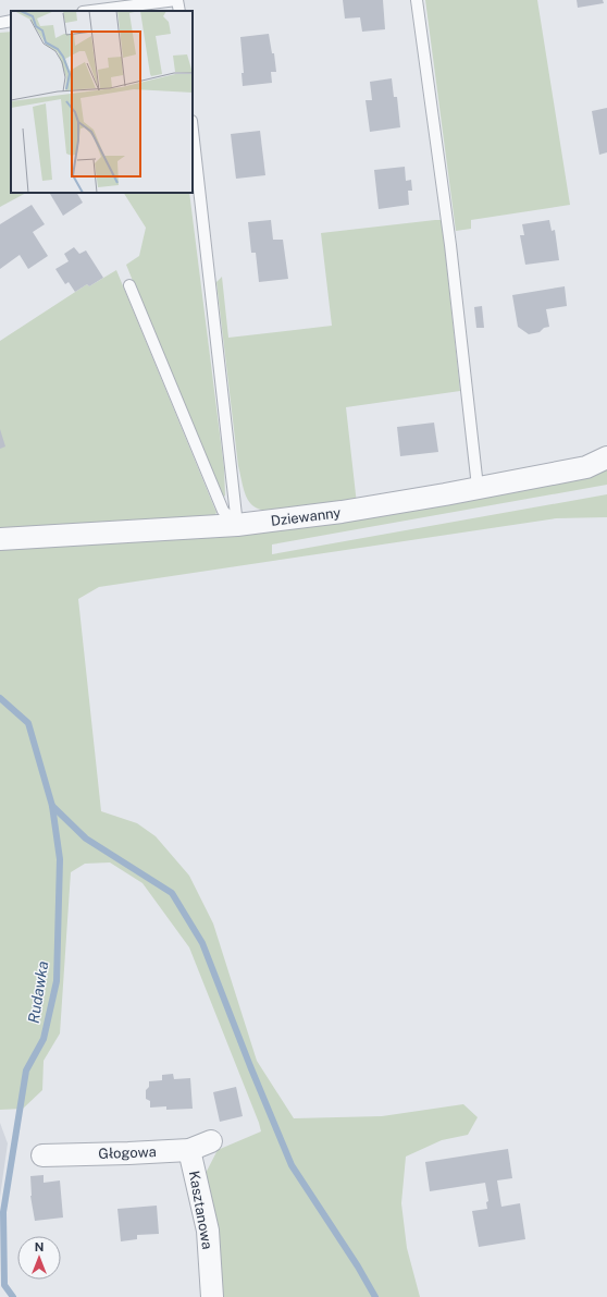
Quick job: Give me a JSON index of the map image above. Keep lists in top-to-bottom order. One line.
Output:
{"streets":{"street":["Dziewanny","Głogowa","Kasztanowa"]},"crossings":[["Głogowa","Kasztanowa"]],"water":["Rudawka"],"north":"top"}
